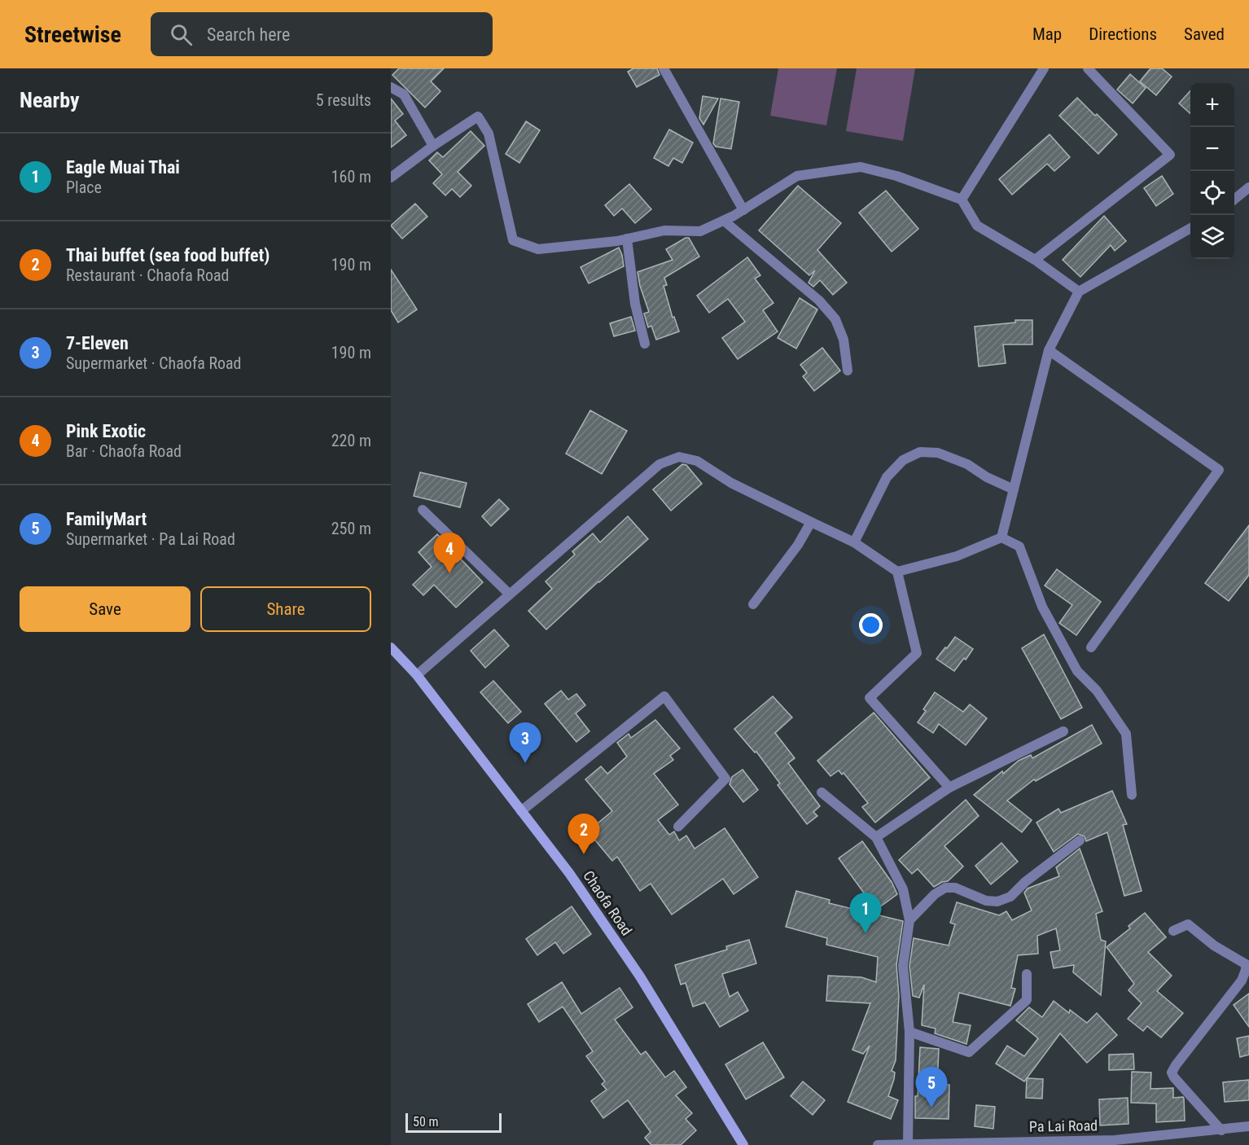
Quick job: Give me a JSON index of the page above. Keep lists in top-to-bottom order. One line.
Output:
{"streets":{"main road":["Chaofa Road"],"street":["Pa Lai Road"]},"scale_bar":"50 m","page":{"header":"Streetwise","search":"Search here","nav":["Map","Directions","Saved"],"heading":["Nearby","5 results"],"map_buttons":["+","−"],"list":[{"mark":"1","name":"Eagle Muai Thai","note":"Place","value":"160 m"},{"mark":"2","name":"Thai buffet (sea food buffet)","note":"Restaurant · Chaofa Road","value":"190 m"},{"mark":"3","name":"7-Eleven","note":"Supermarket · Chaofa Road","value":"190 m"},{"mark":"4","name":"Pink Exotic","note":"Bar · Chaofa Road","value":"220 m"},{"mark":"5","name":"FamilyMart","note":"Supermarket · Pa Lai Road","value":"250 m"}],"pins":["4","3","2","1","5"],"buttons":["Save","Share"],"scale":"50 m"}}
